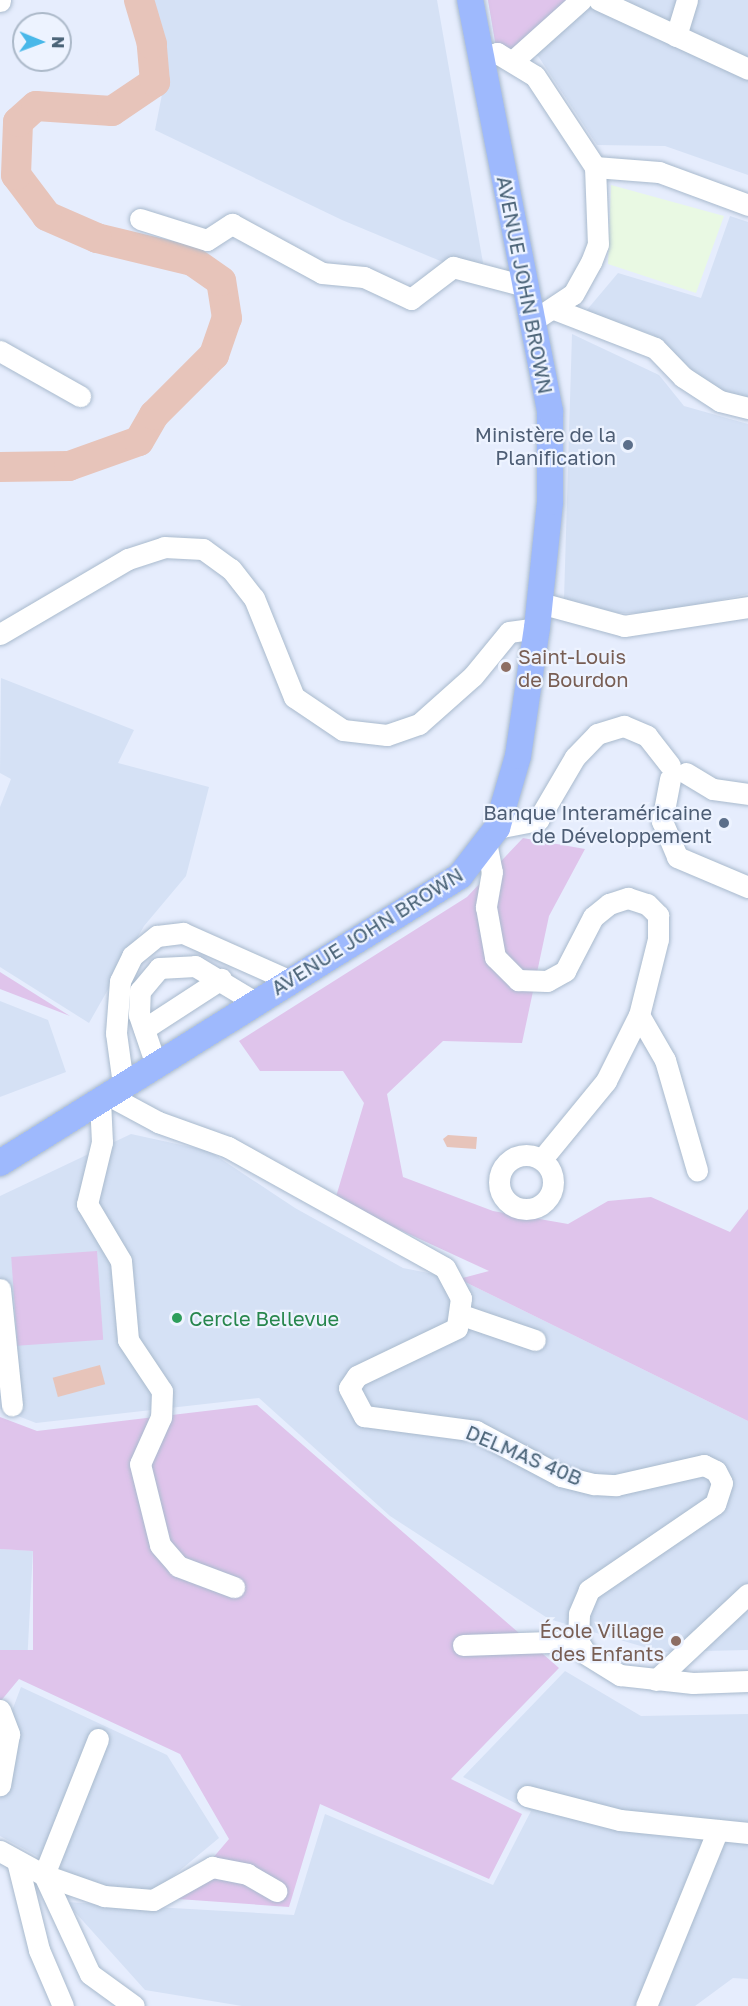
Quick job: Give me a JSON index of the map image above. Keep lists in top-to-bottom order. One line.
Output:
{"streets":{"main road":["AVENUE JOHN BROWN"],"street":["DELMAS 40B"]},"places":["Ministère de la Planification","Saint-Louis de Bourdon","Banque Interaméricaine de Développement","Cercle Bellevue","École Village des Enfants"],"north":"right"}
